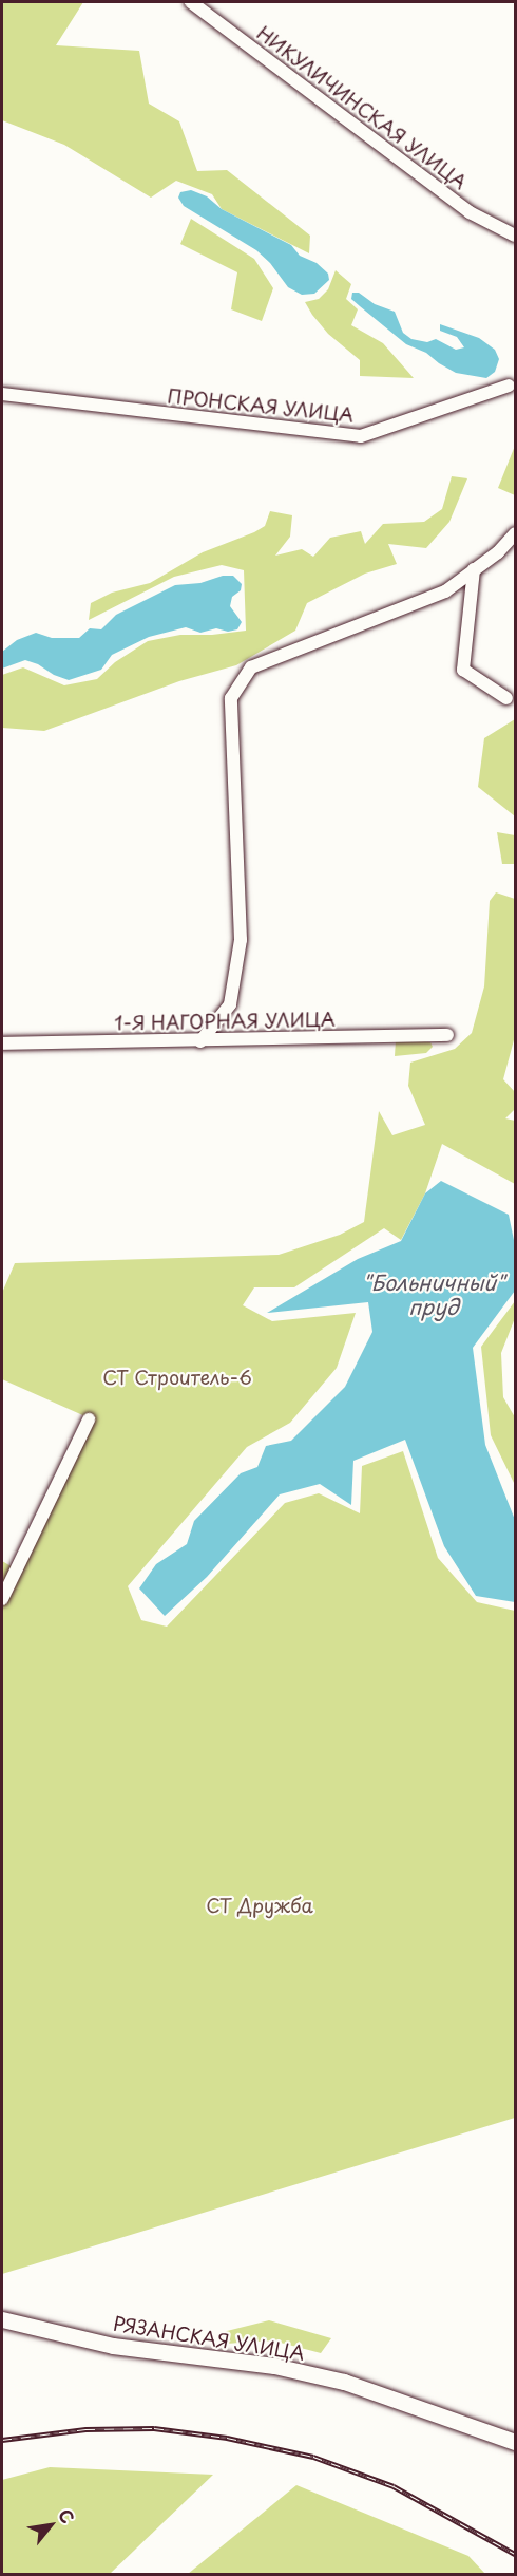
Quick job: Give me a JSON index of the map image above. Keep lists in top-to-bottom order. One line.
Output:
{"streets":{"street":["НИКУЛИЧИНСКАЯ УЛИЦА","ПРОНСКАЯ УЛИЦА","1-Я НАГОРНАЯ УЛИЦА","РЯЗАНСКАЯ УЛИЦА"]},"water":["\"Больничный\" пруд"],"parks":["СТ Строитель-6","СТ Дружба"],"north":"top right"}
